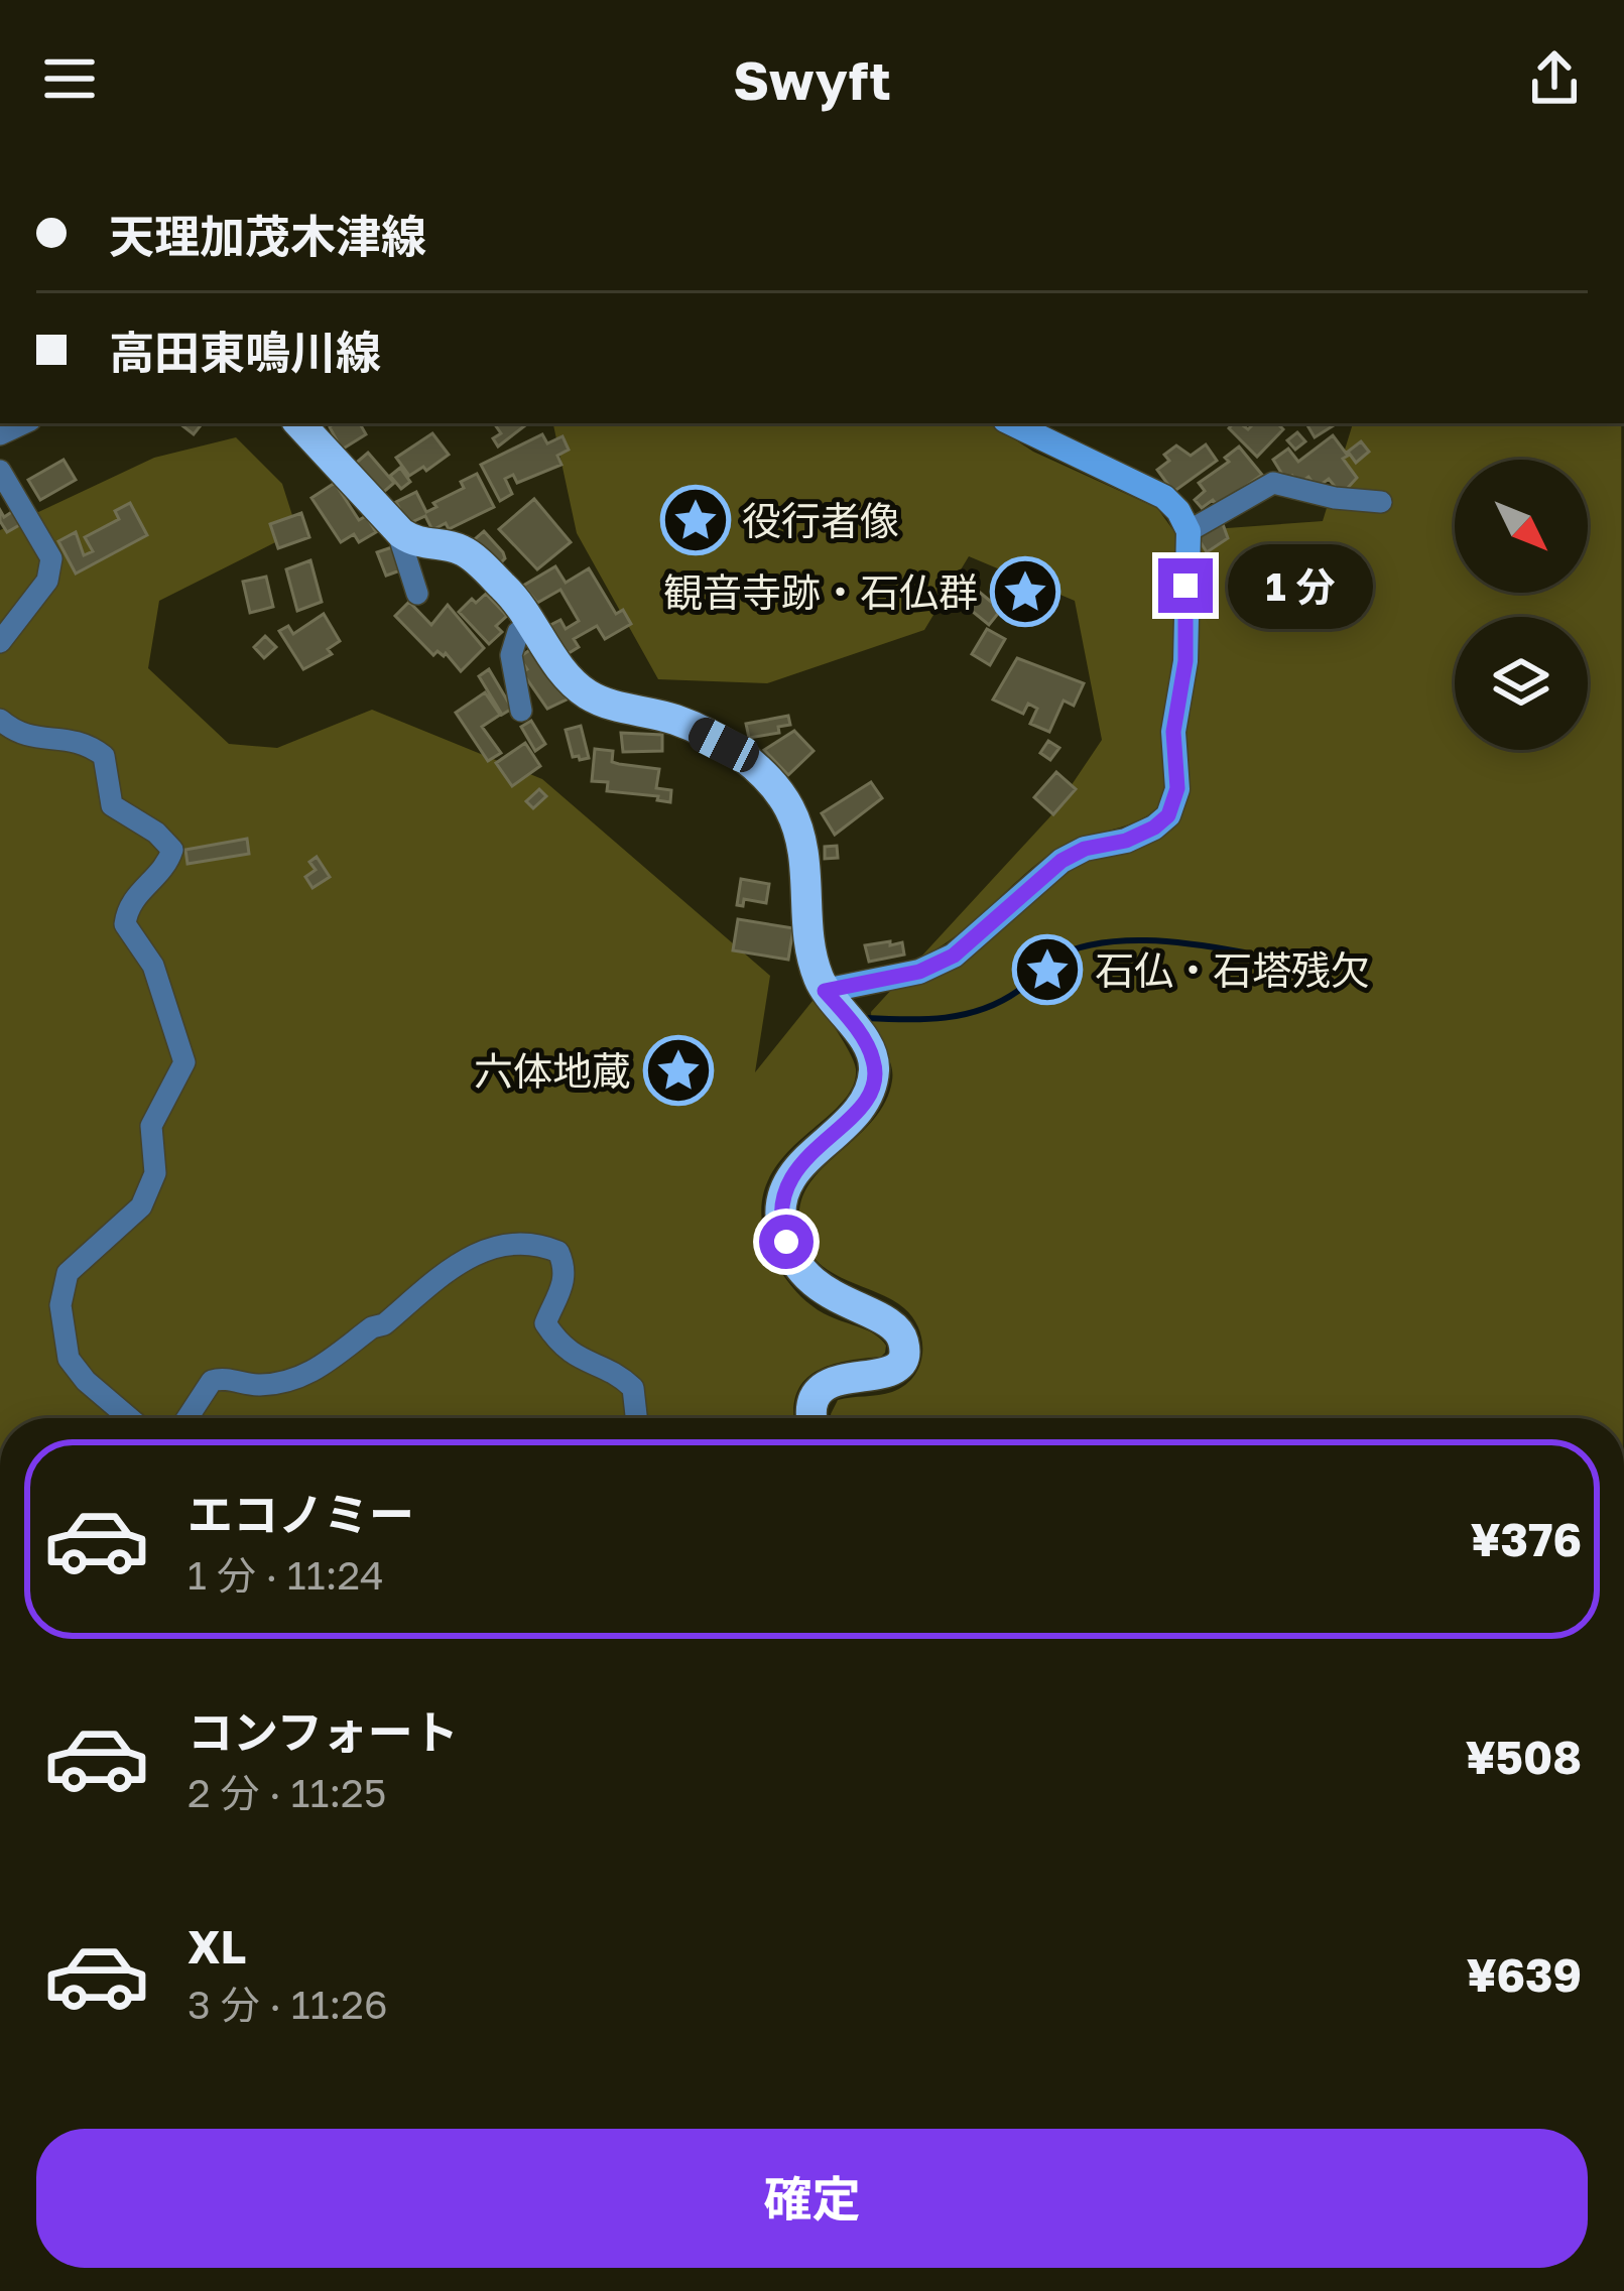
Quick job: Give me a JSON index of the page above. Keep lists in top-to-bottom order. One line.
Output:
{"places":{"place":["役行者像","観音寺跡・石仏群","石仏・石塔残欠","六体地蔵"]},"north":"bottom right","page":{"header":"Swyft","banner":["天理加茂木津線","高田東鳴川線"],"bubble":"1 分","list":[{"name":"エコノミー","note":"1 分 · 11:24","value":"¥376"},{"name":"コンフォート","note":"2 分 · 11:25","value":"¥508"},{"name":"XL","note":"3 分 · 11:26","value":"¥639"}],"buttons":"確定"}}
